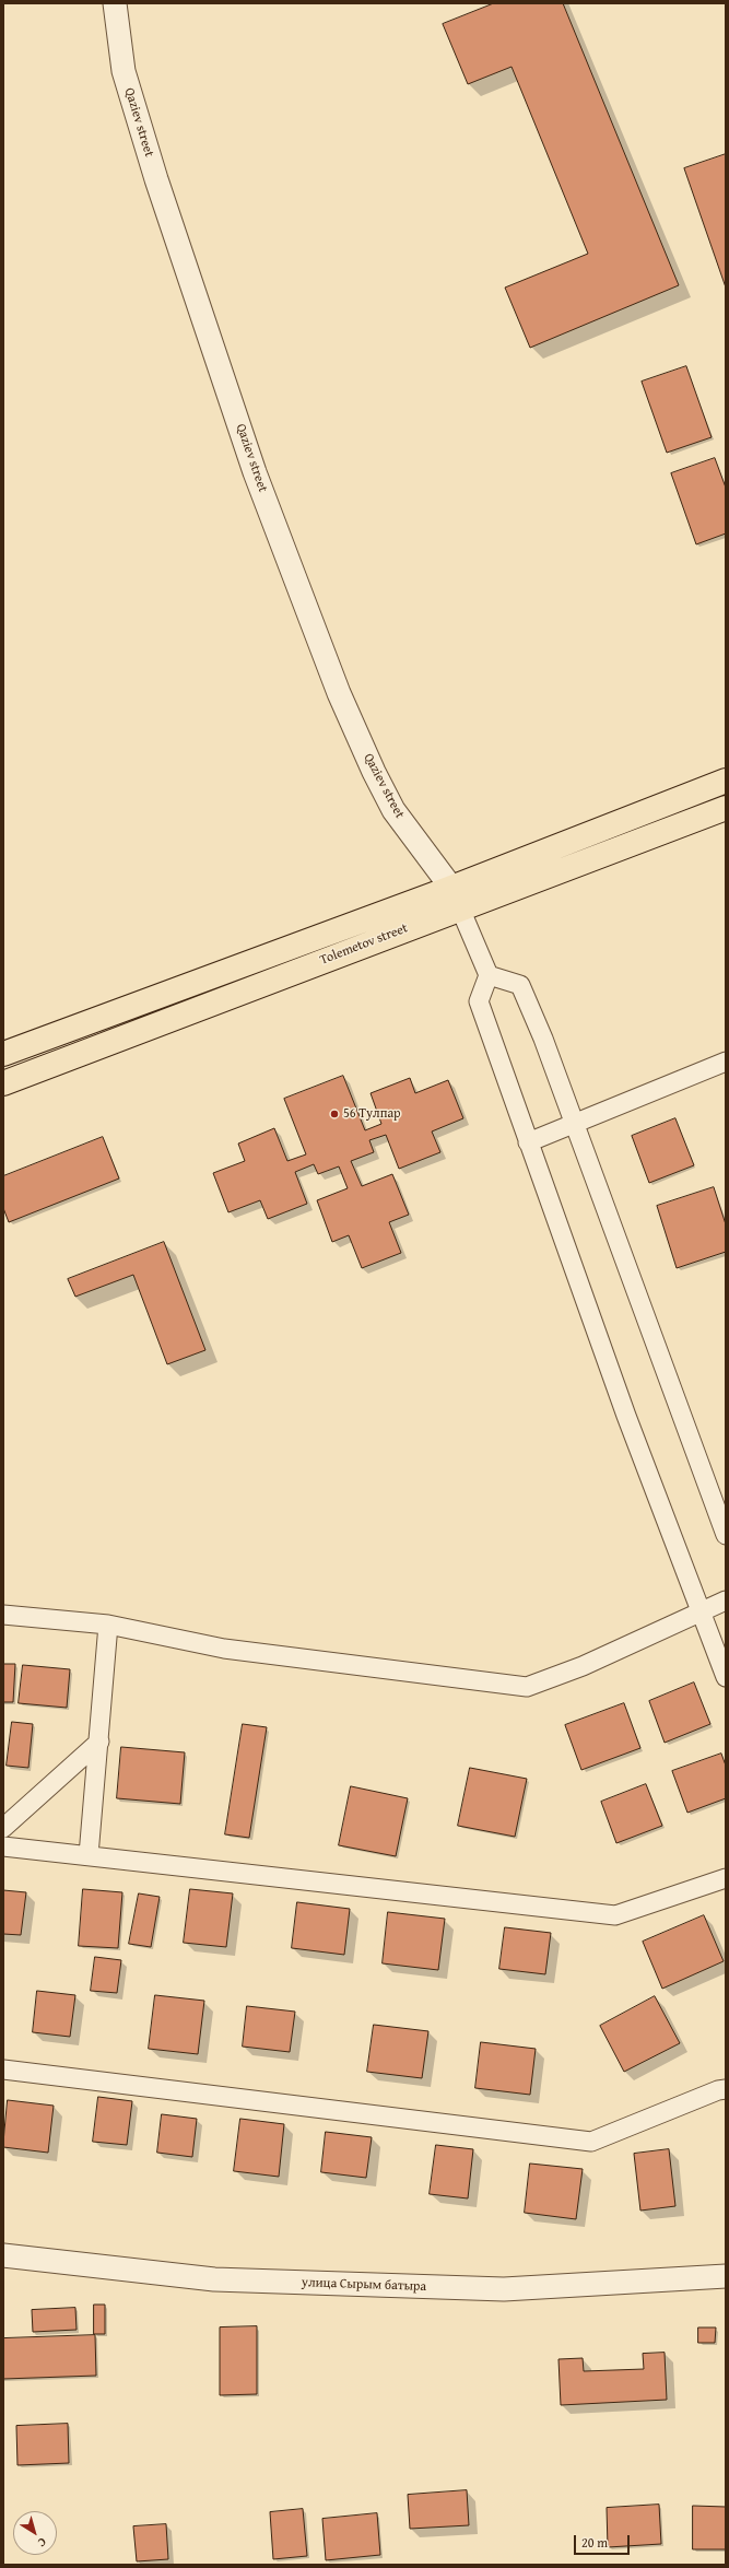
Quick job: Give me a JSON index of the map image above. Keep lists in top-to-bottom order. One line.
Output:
{"streets":{"main road":["Tolemetov street"],"street":["Qaziev street","улица Сырым батыра"]},"crossings":[["Qaziev street","Tolemetov street"]],"places":["56 Тулпар"],"scale_bar":"20 m","north":"bottom right"}
